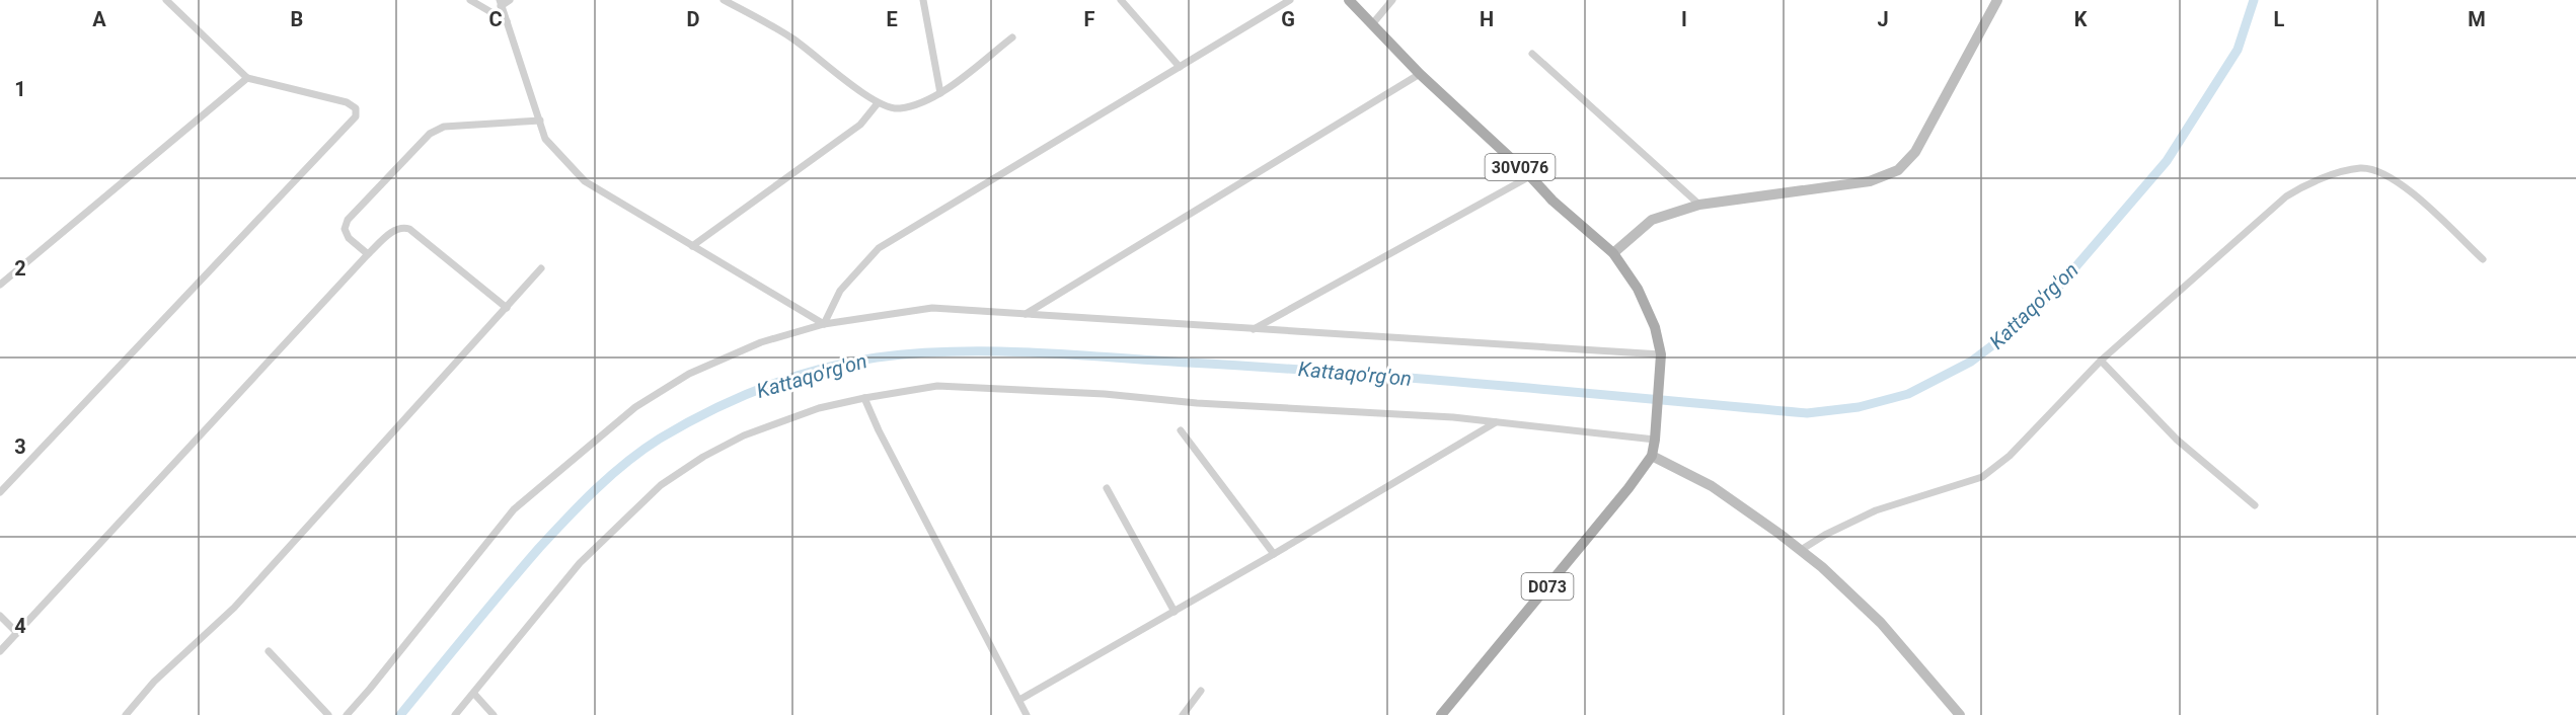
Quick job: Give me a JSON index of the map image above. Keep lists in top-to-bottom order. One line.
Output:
{"streets":{"main road":["30V076","D073"]},"crossings":[["30V076","D073"]],"water":["Kattaqo'rg'on"],"grid":{"columns":["A","B","C","D","E","F","G","H","I","J","K","L","M"],"rows":["1","2","3","4"]}}
